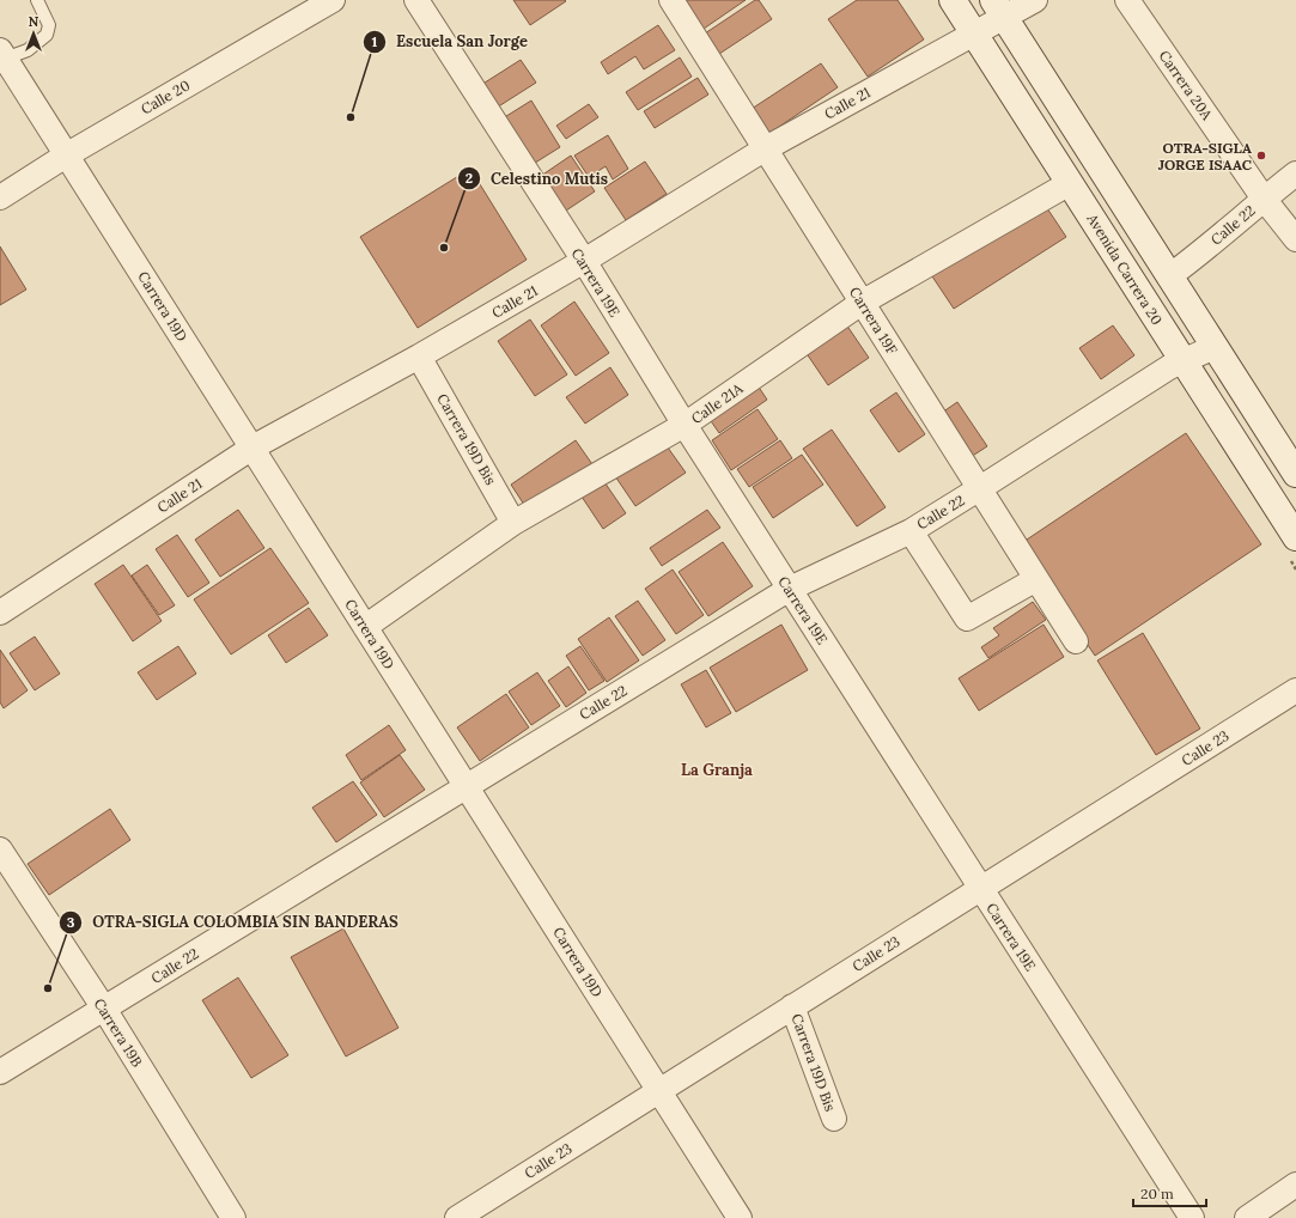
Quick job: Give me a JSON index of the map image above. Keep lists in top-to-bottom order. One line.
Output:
{"streets":{"street":["Carrera 20A","Calle 20","Calle 21","Calle 22","Avenida Carrera 20","Carrera 19E","Carrera 19D","Carrera 19F","Calle 21A","Carrera 19D Bis","Calle 23","Carrera 19B"]},"crossings":[["Carrera 20A","Calle 22"],["Calle 20","Carrera 19D"],["Calle 21","Avenida Carrera 20"],["Calle 21","Carrera 19E"],["Calle 21","Carrera 19D"],["Calle 21","Carrera 19F"],["Calle 21","Carrera 19D Bis"],["Calle 22","Avenida Carrera 20"],["Calle 22","Carrera 19E"],["Calle 22","Carrera 19D"],["Calle 22","Carrera 19F"],["Calle 22","Carrera 19B"],["Avenida Carrera 20","Calle 21A"],["Carrera 19E","Calle 21A"],["Carrera 19E","Calle 23"],["Carrera 19D","Calle 21A"],["Carrera 19D","Calle 23"],["Carrera 19F","Calle 21A"],["Calle 21A","Carrera 19D Bis"],["Carrera 19D Bis","Calle 23"]],"districts":["La Granja"],"places":["Escuela San Jorge","OTRA-SIGLA JORGE ISAAC","Celestino Mutis","OTRA-SIGLA COLOMBIA SIN BANDERAS"],"scale_bar":"20 m","north":"top"}
